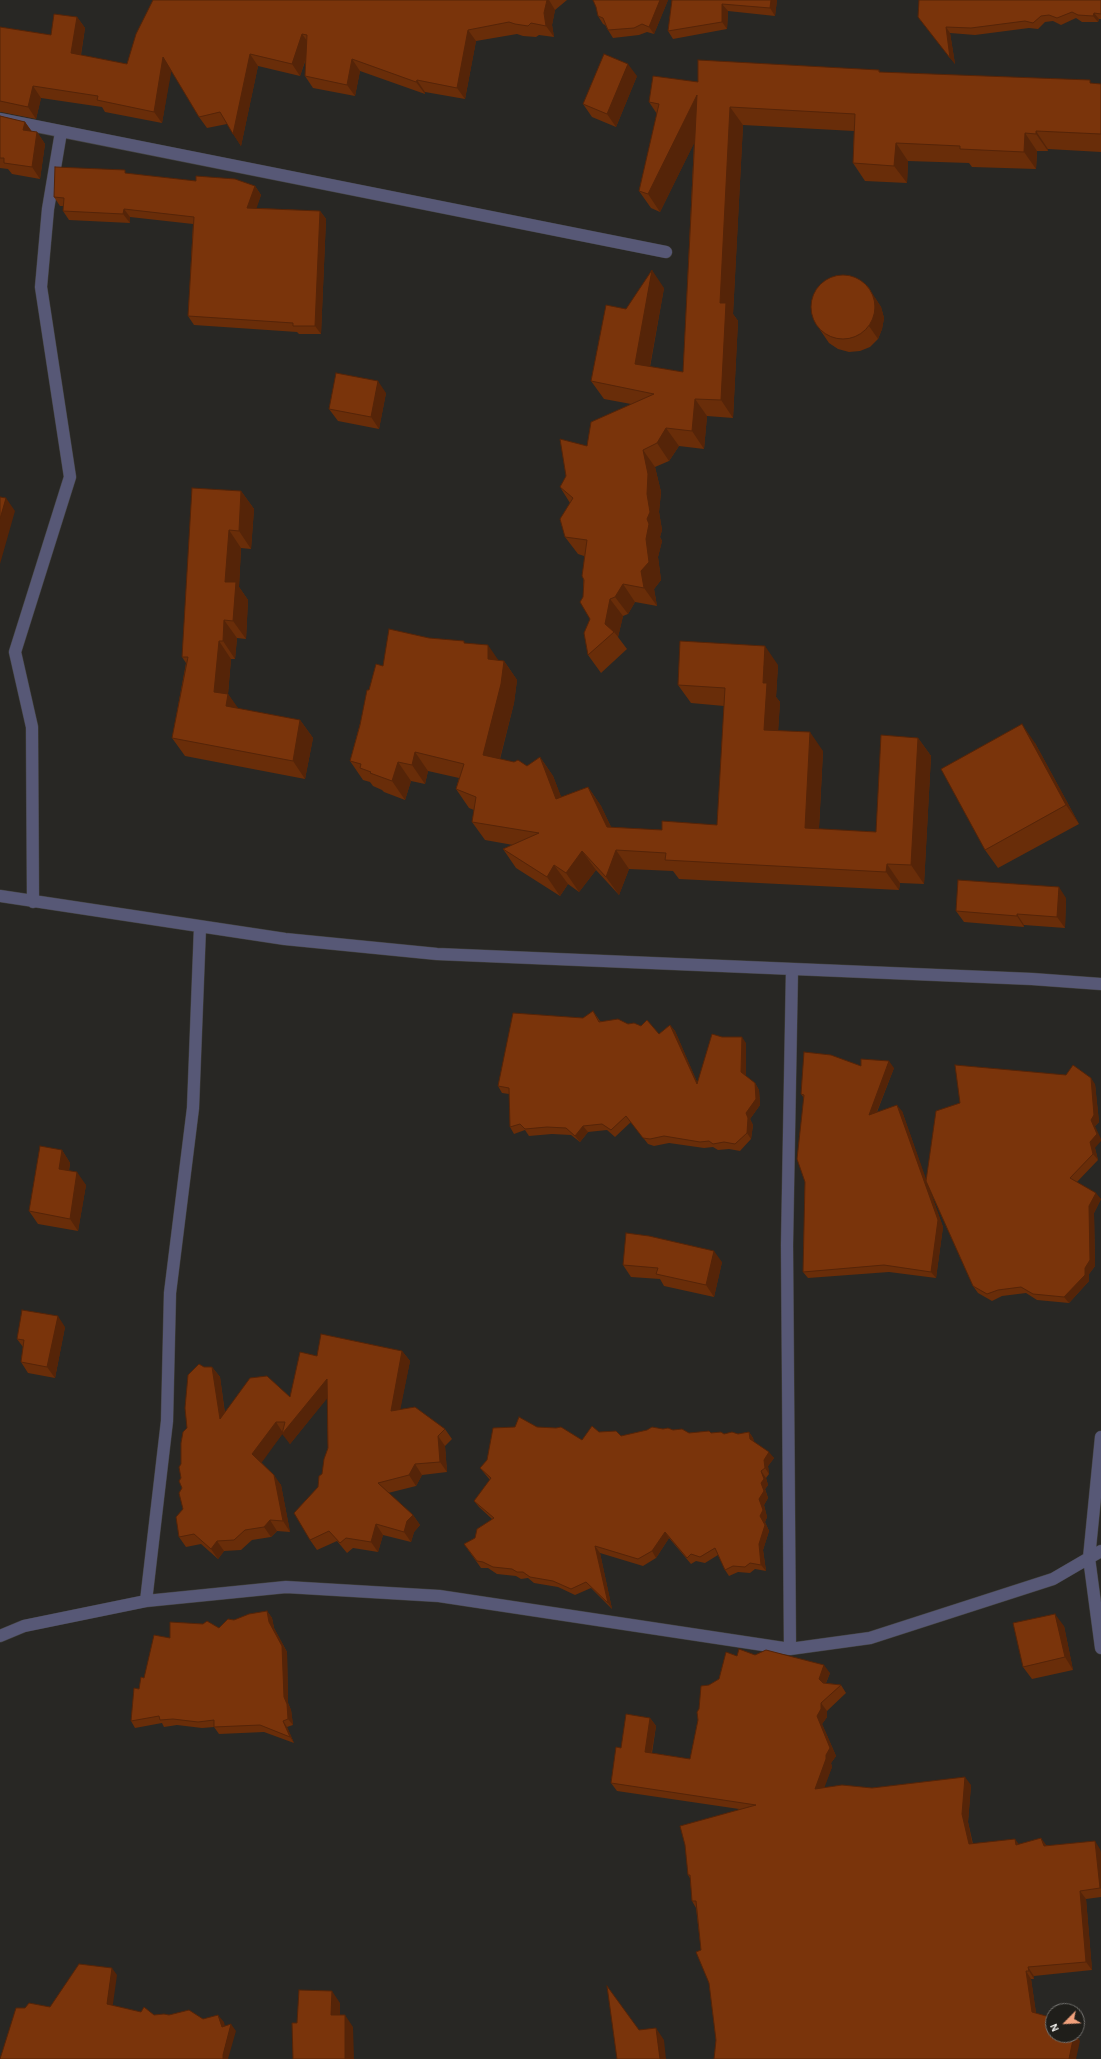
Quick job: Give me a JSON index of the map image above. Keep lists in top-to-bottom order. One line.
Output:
{"north":"bottom left"}
